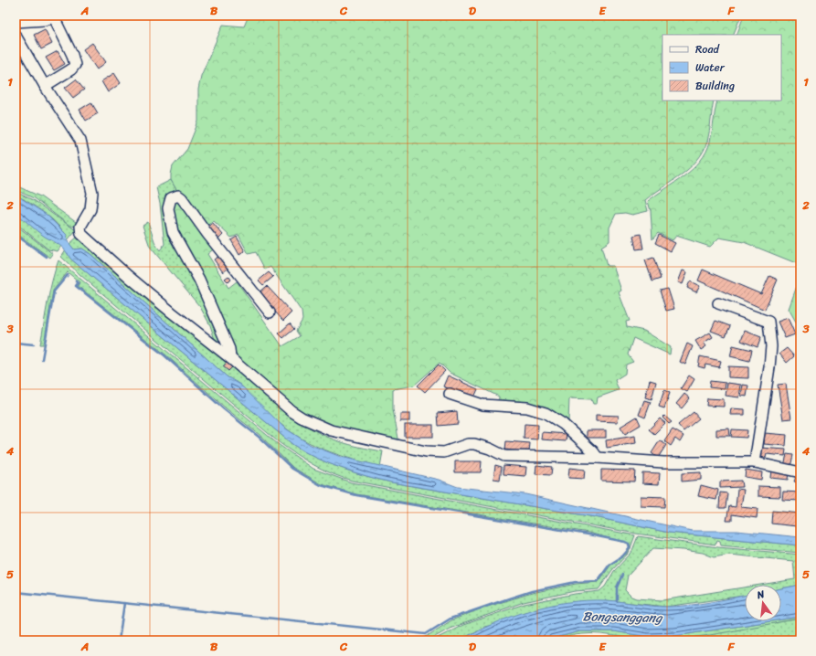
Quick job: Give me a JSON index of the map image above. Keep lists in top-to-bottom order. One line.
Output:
{"water":["Bongsanggang"],"legend":["Road","Water","Building"],"north":"top","grid":{"columns":["A","B","C","D","E","F"],"rows":["1","2","3","4","5"]}}
